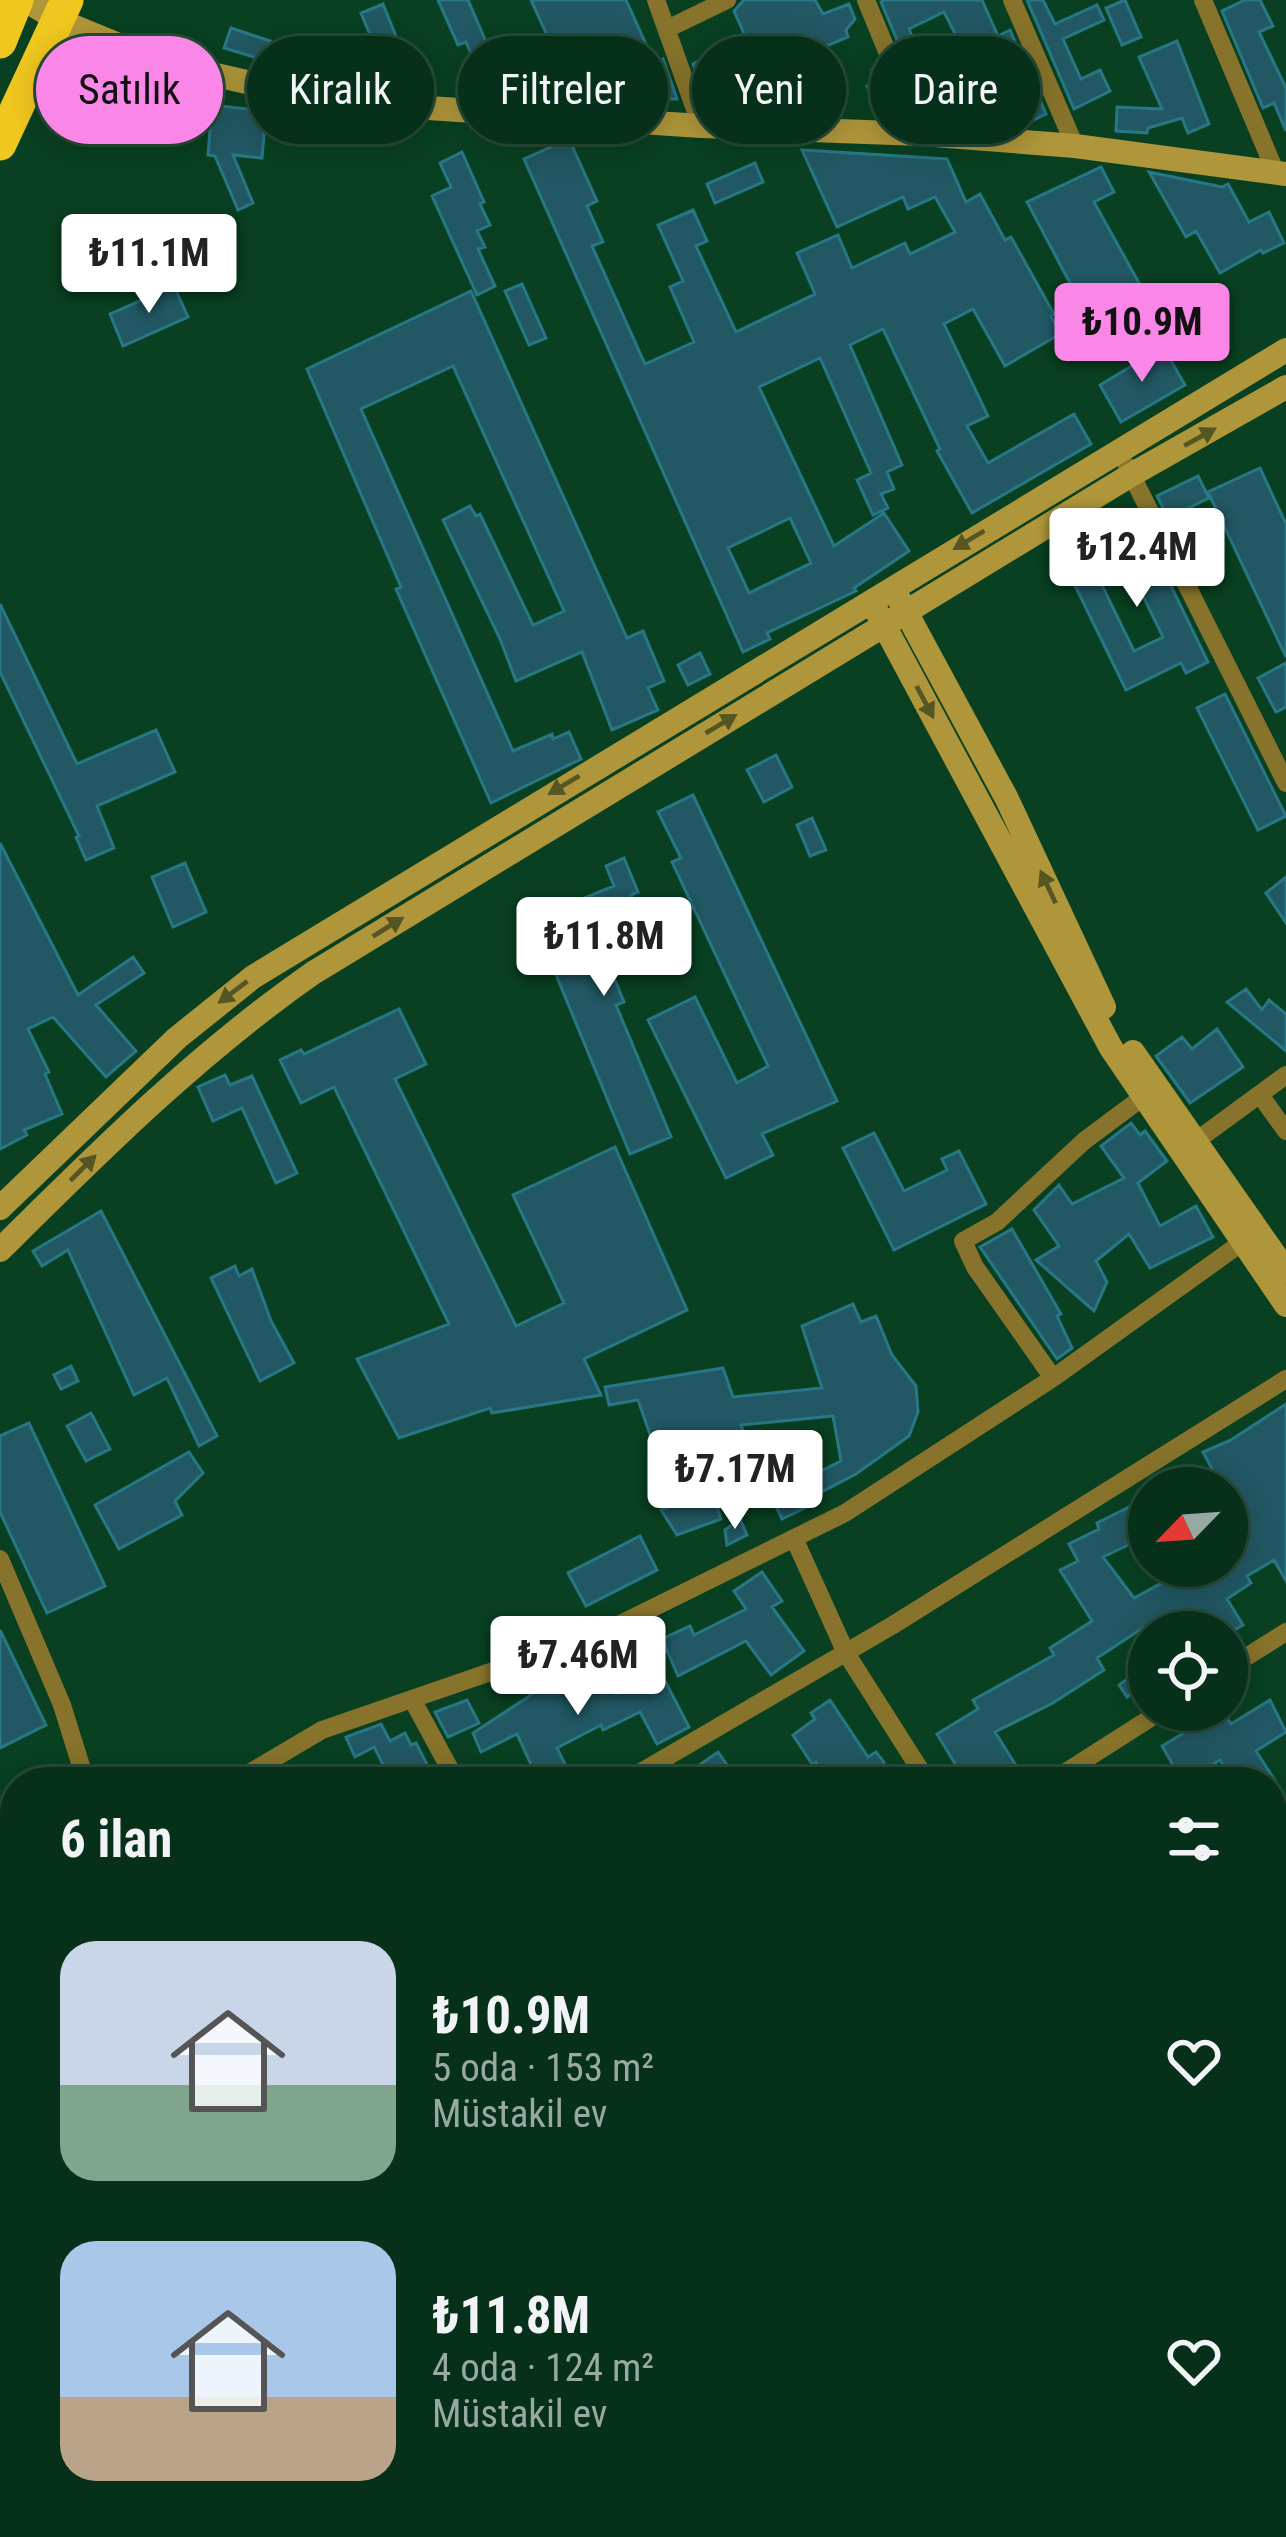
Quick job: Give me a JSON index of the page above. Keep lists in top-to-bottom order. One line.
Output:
{"north":"bottom left","page":{"chip":["Satılık","Kiralık","Filtreler","Yeni","Daire"],"price":["₺11.1M","₺10.9M","₺12.4M","₺11.8M","₺7.17M","₺7.46M"],"heading":"6 ilan","list":[{"name":"₺10.9M","note":"5 oda · 153 m² · Müstakil ev"},{"name":"₺11.8M","note":"4 oda · 124 m² · Müstakil ev"}]}}
